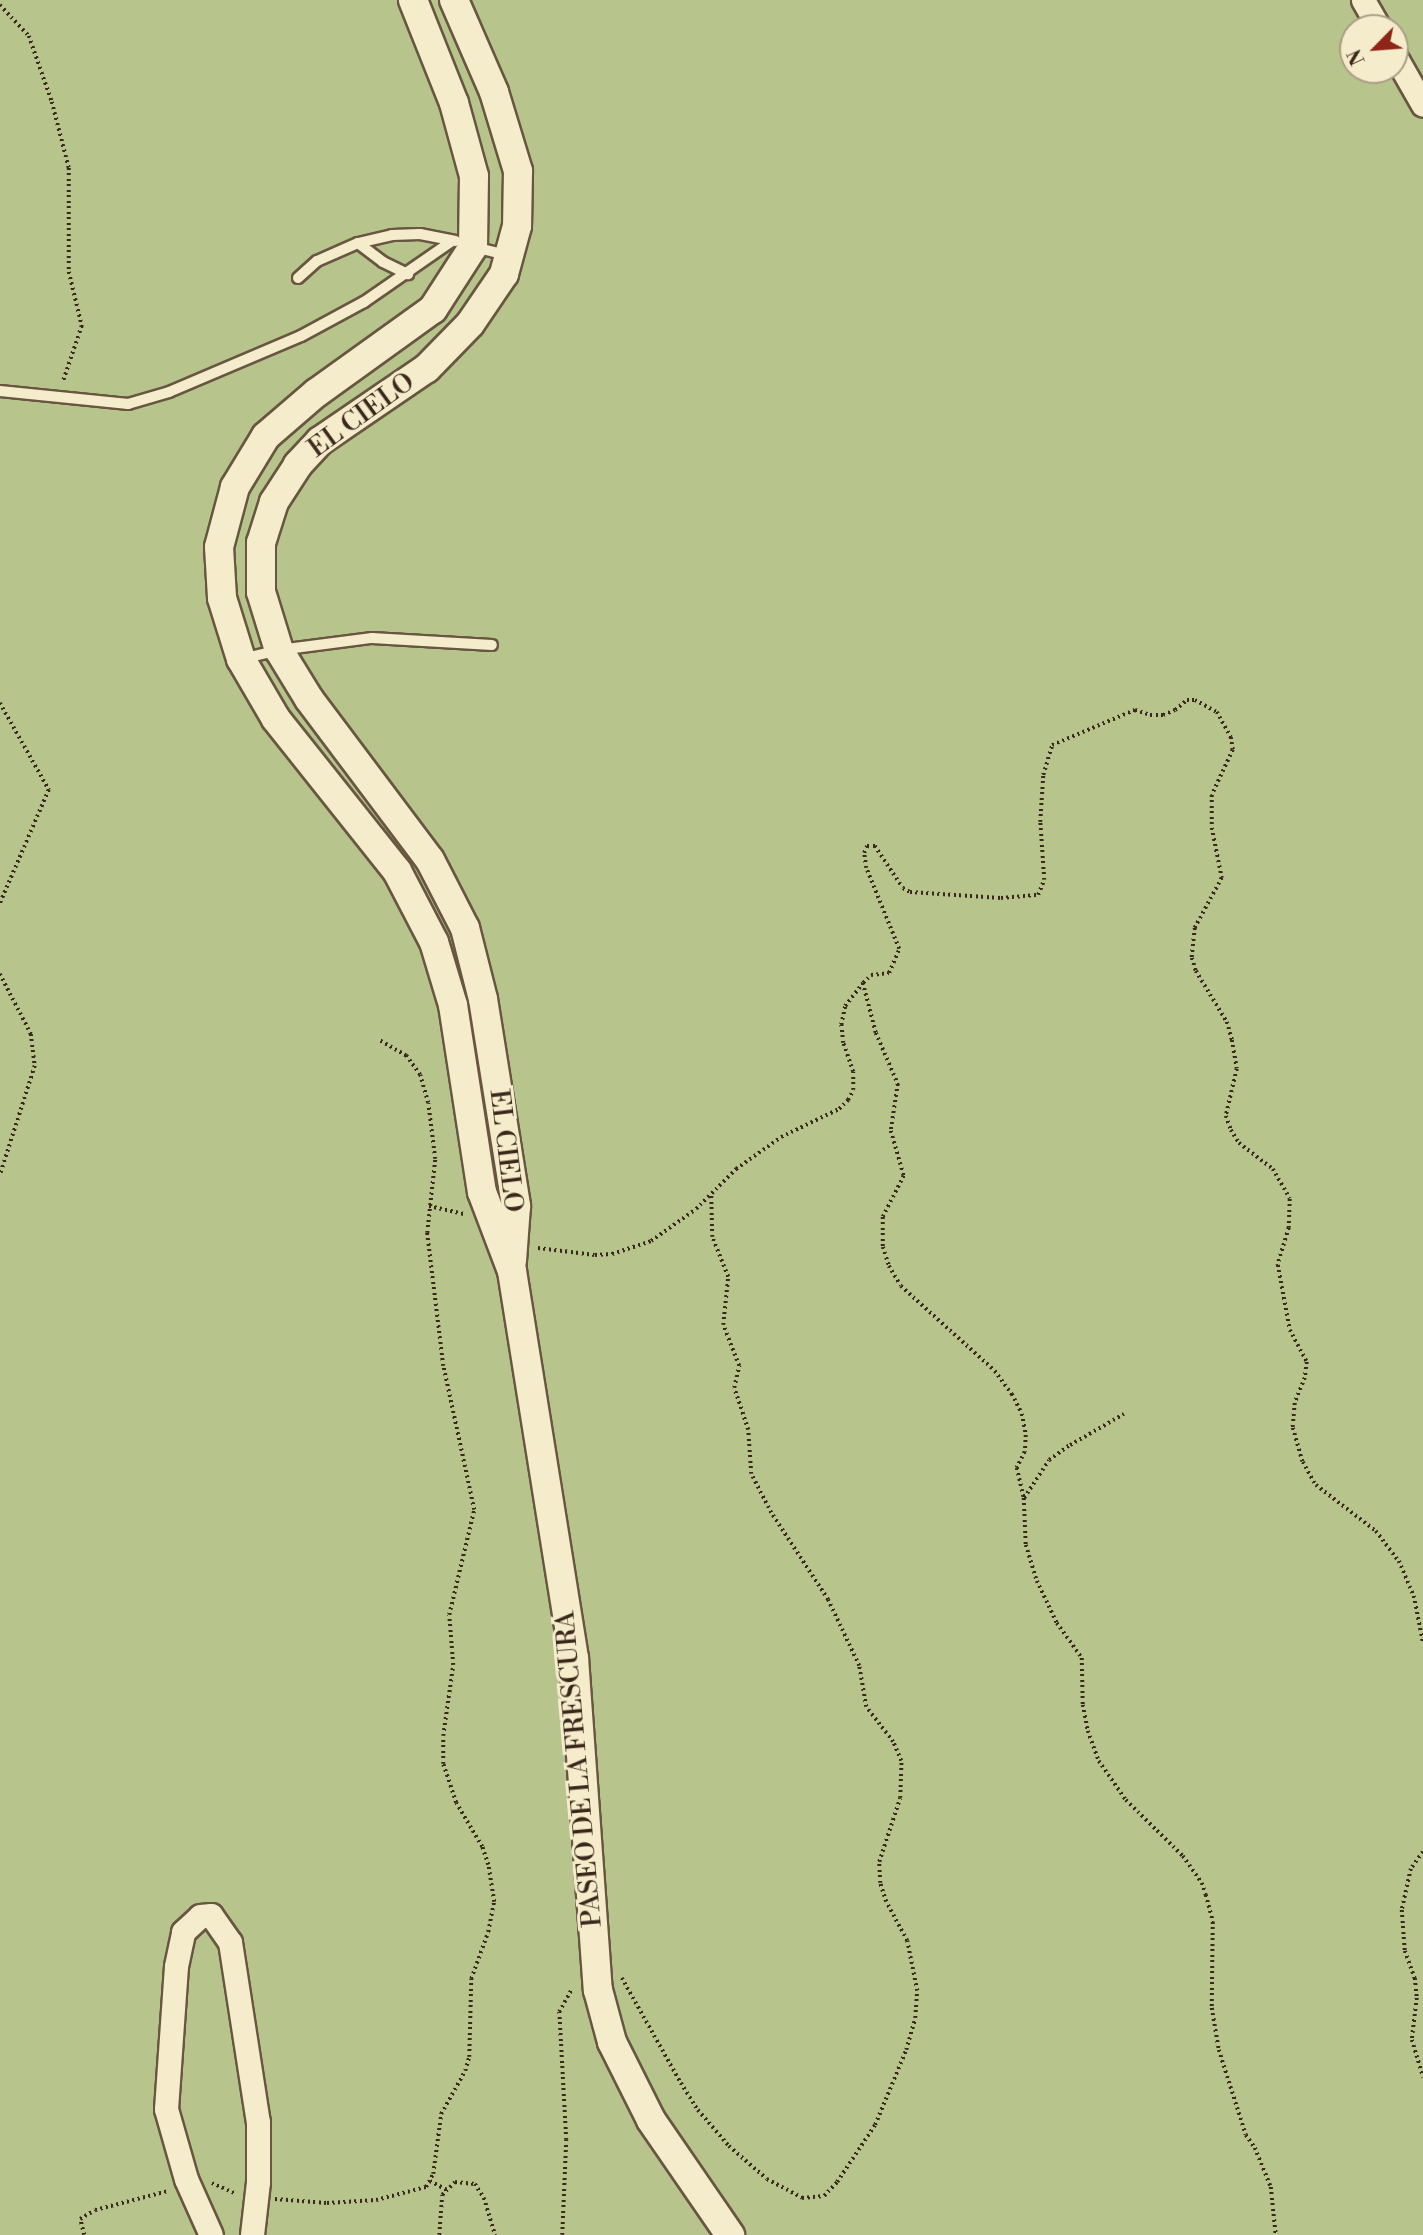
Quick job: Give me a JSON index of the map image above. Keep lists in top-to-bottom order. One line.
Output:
{"streets":{"street":["EL CIELO","PASEO DE LA FRESCURA"]},"crossings":[["EL CIELO","PASEO DE LA FRESCURA"]],"north":"bottom left"}
